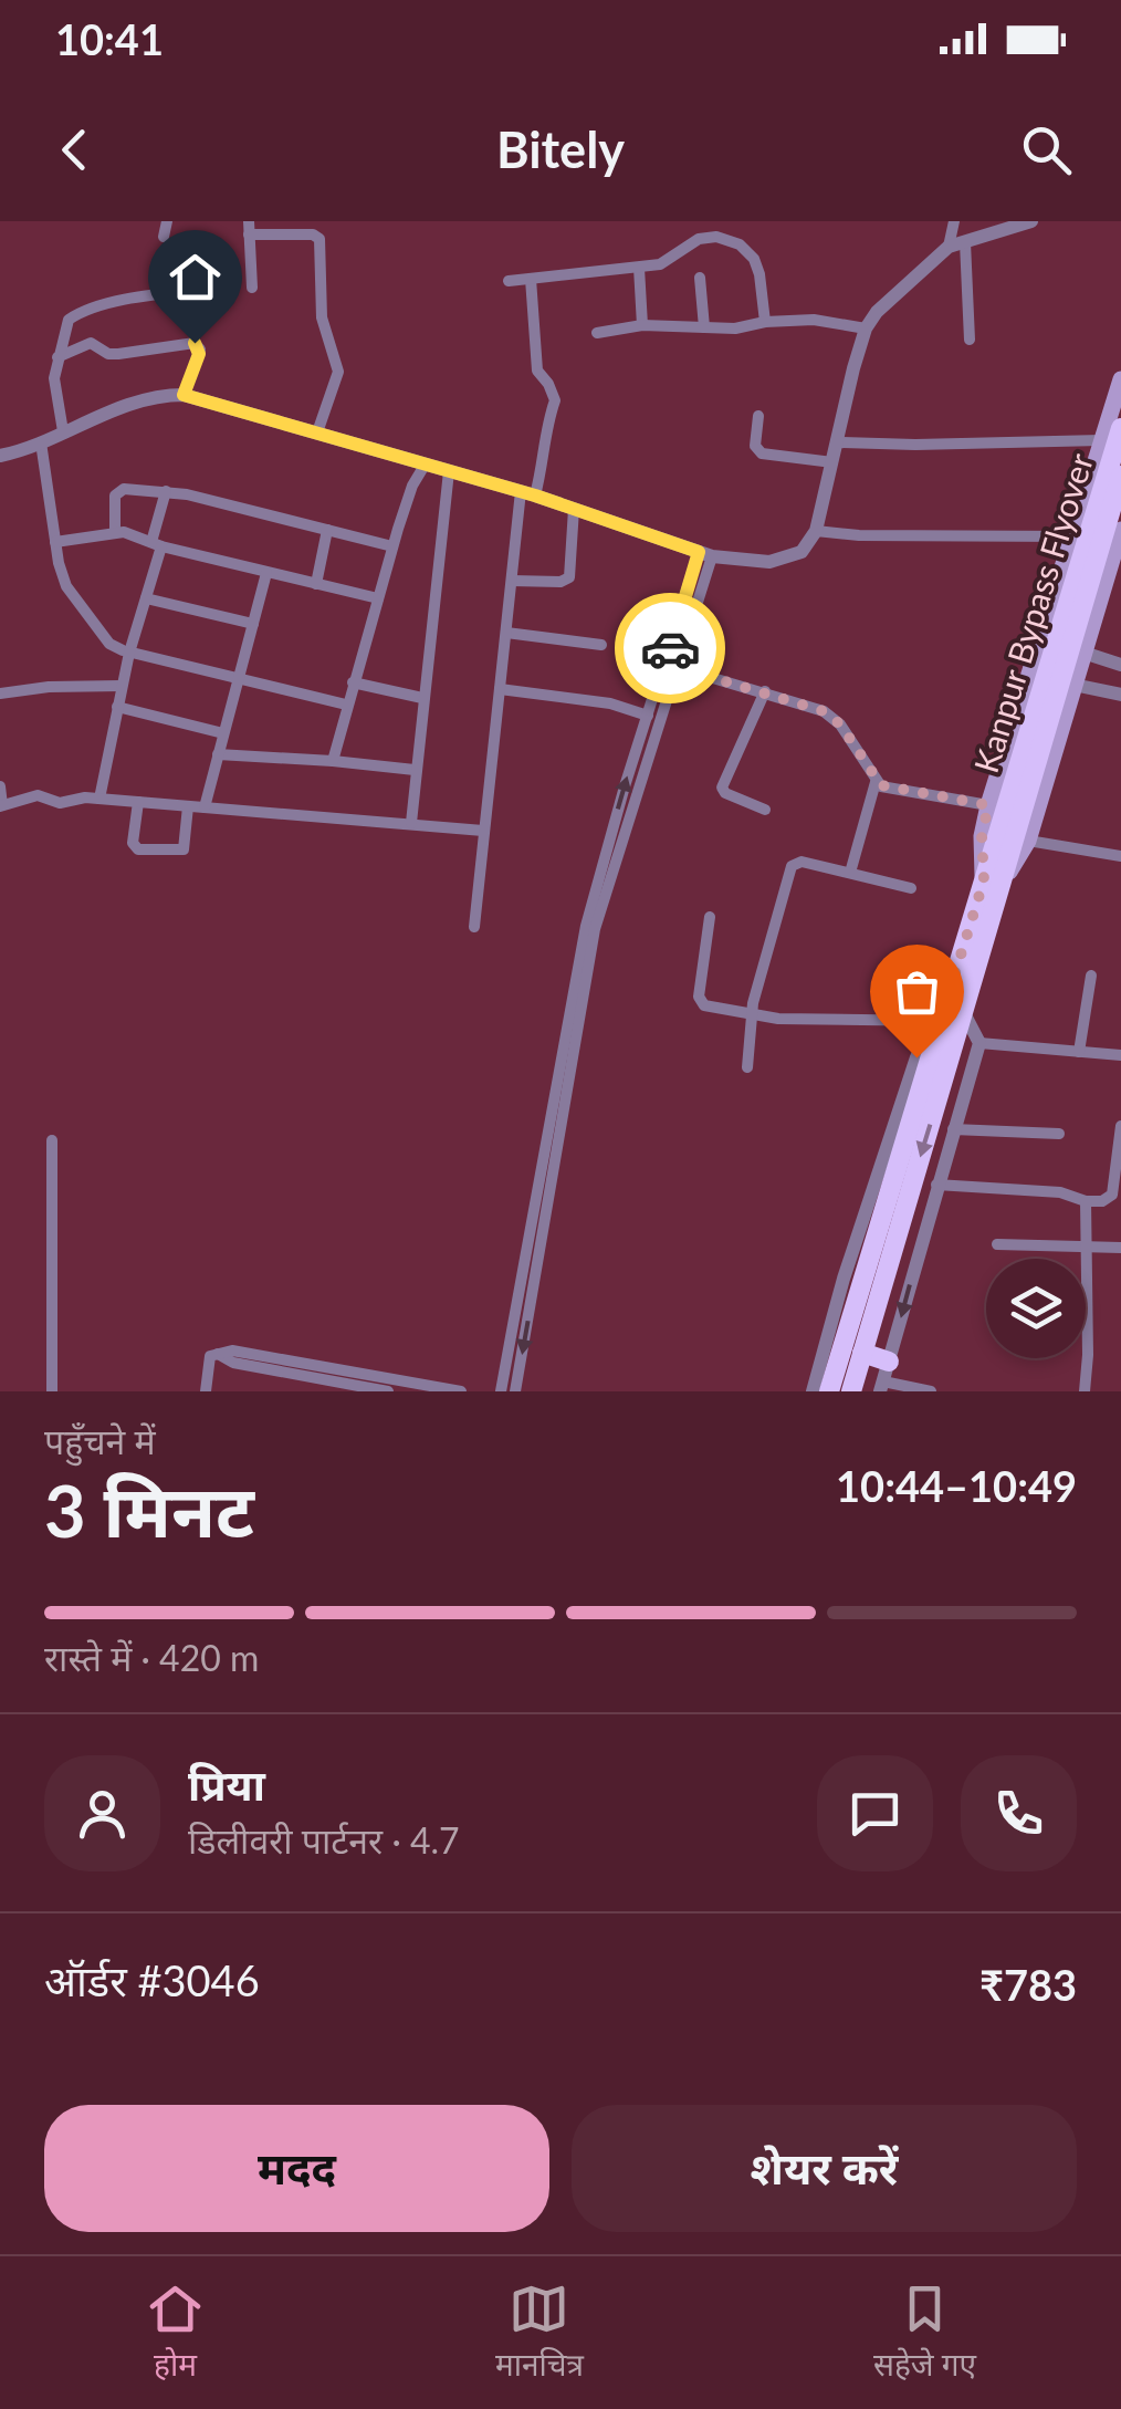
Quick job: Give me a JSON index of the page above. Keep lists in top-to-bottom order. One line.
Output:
{"streets":{"highway":["Kanpur Bypass Flyover"]},"page":{"status":"10:41","header":"Bitely","heading":["3 मिनट","पहुँचने में","10:44–10:49"],"panel":["प्रिया","डिलीवरी पार्टनर · 4.7","ऑर्डर #3046","₹783"],"bar":"रास्ते में · 420 m","buttons":["मदद","शेयर करें"],"tabs":["होम","मानचित्र","सहेजे गए"]}}
